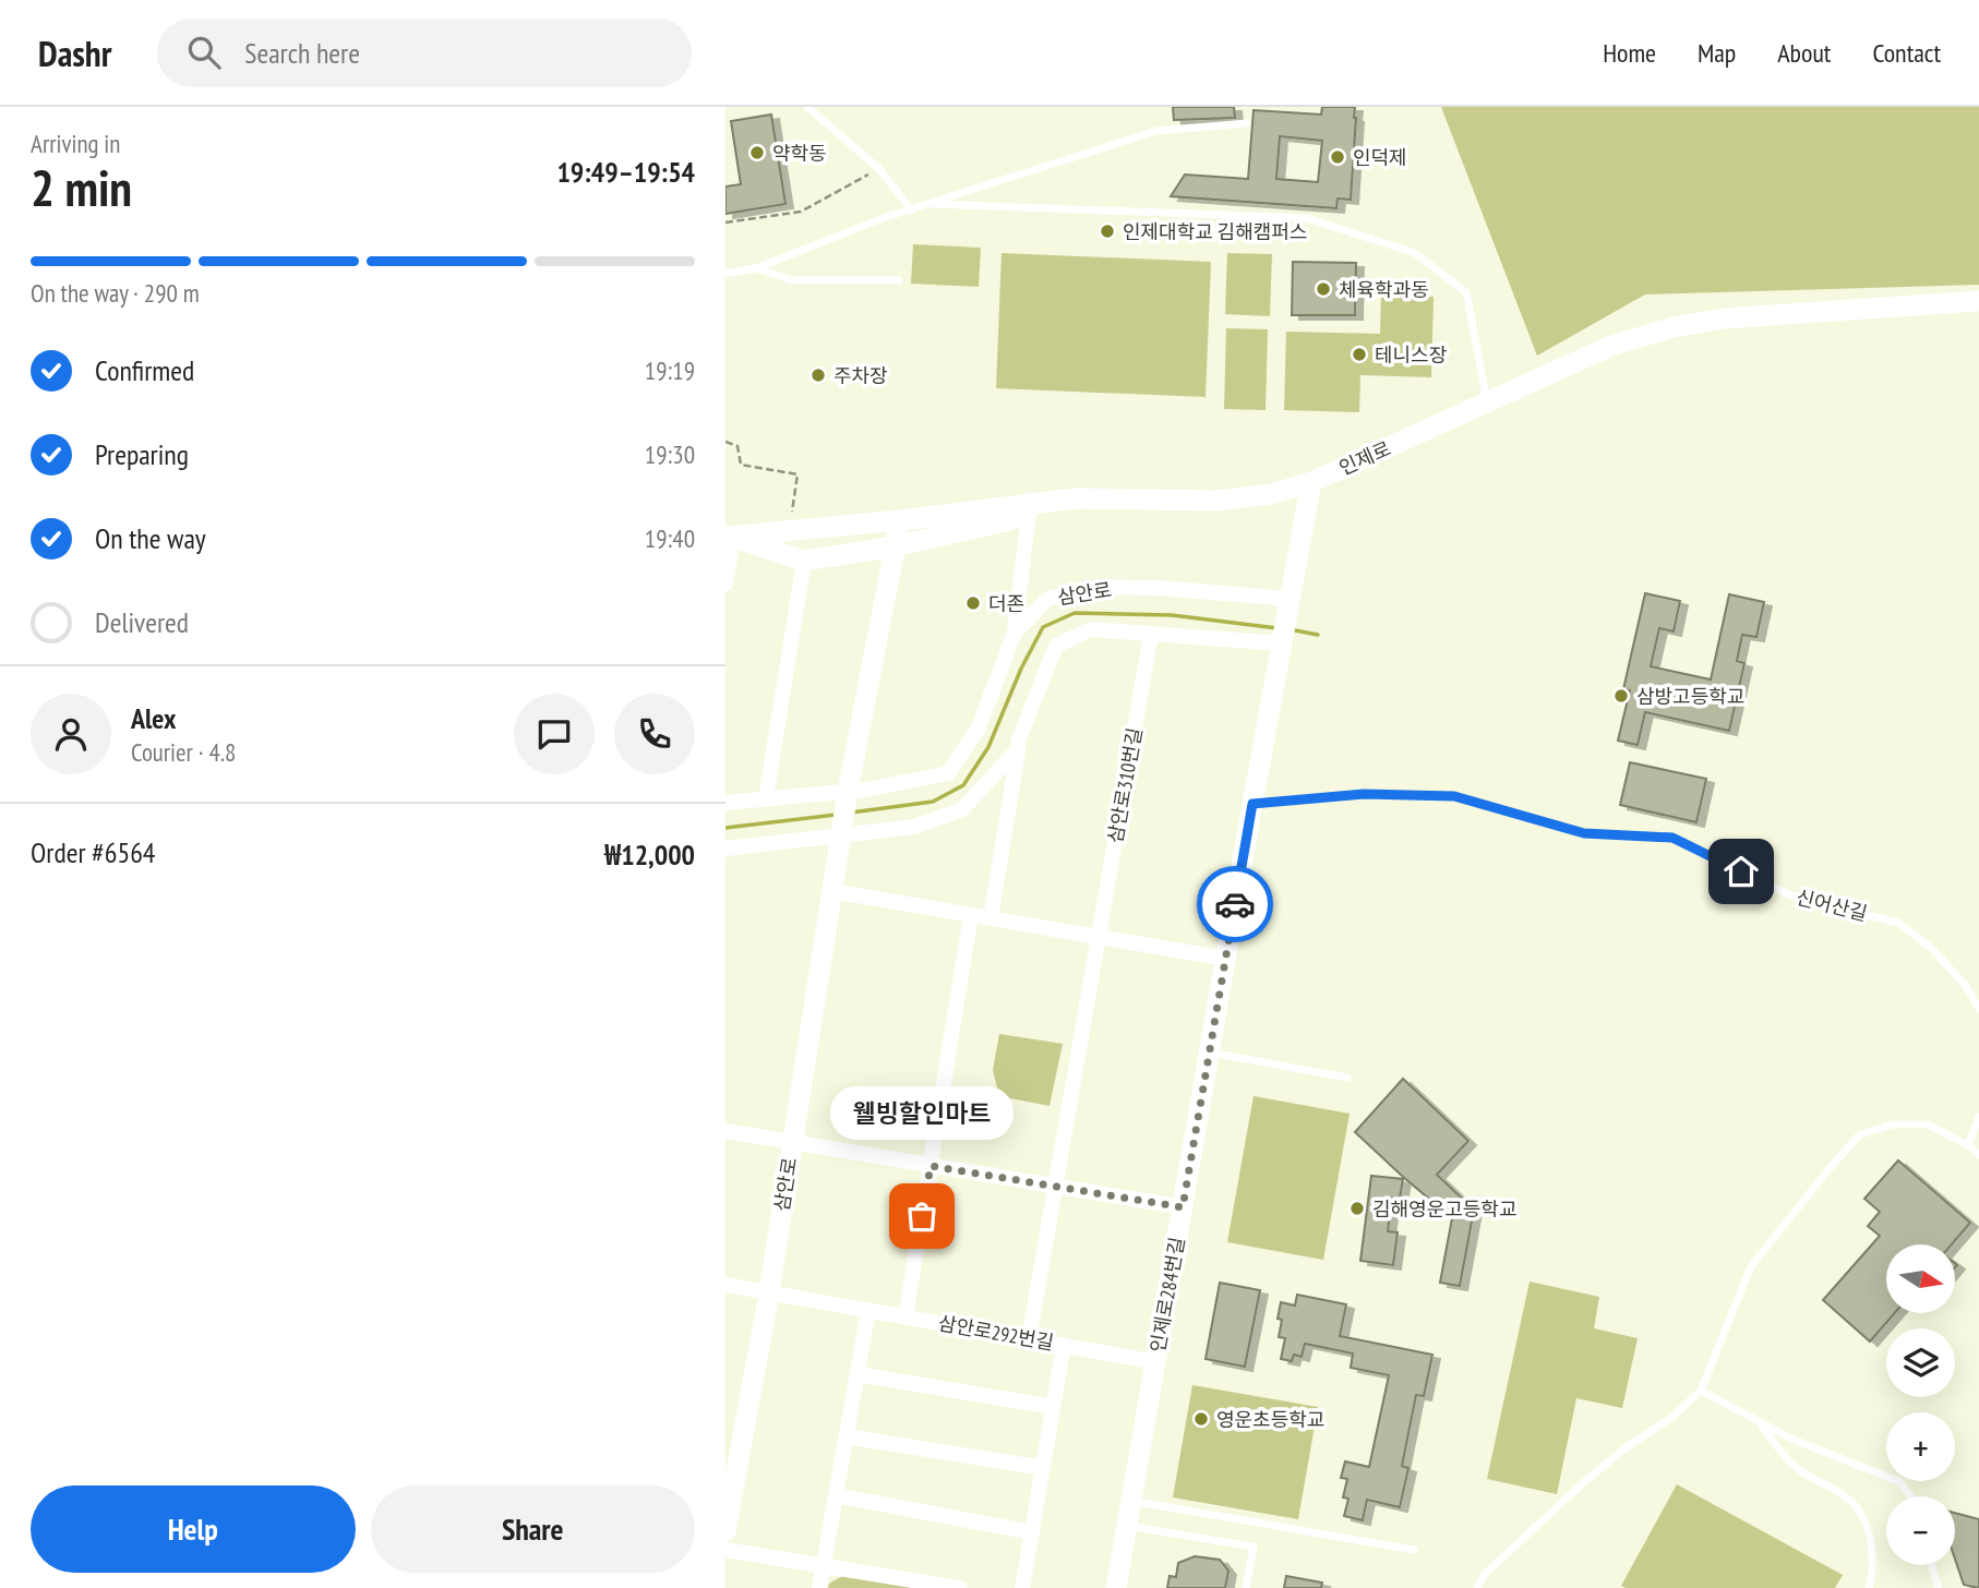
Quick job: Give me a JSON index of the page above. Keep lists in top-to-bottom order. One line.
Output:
{"streets":{"main road":["인제로","삼안로","인제로284번길"],"street":["삼안로310번길","삼안로292번길"],"lane":["신어산길"]},"crossings":[["삼안로","삼안로310번길"],["삼안로","인제로284번길"],["삼안로","삼안로292번길"],["삼안로310번길","삼안로292번길"],["신어산길","인제로284번길"]],"places":["약학동","인덕제","인제대학교 김해캠퍼스","체육학과동","테니스장","주차장","더존","삼방고등학교","김해영운고등학교","웰빙할인마트","영운초등학교"],"north":"right","page":{"header":"Dashr","search":"Search here","nav":["Home","Map","About","Contact"],"heading":["2 min","Arriving in","19:49–19:54"],"panel":["Alex","Courier · 4.8","Order #6564","₩12,000"],"bar":"On the way · 290 m","list":[["Confirmed","19:19"],["Preparing","19:30"],["On the way","19:40"],"Delivered"],"bubble":"웰빙할인마트","map_buttons":["+","−"],"buttons":["Help","Share"]}}
